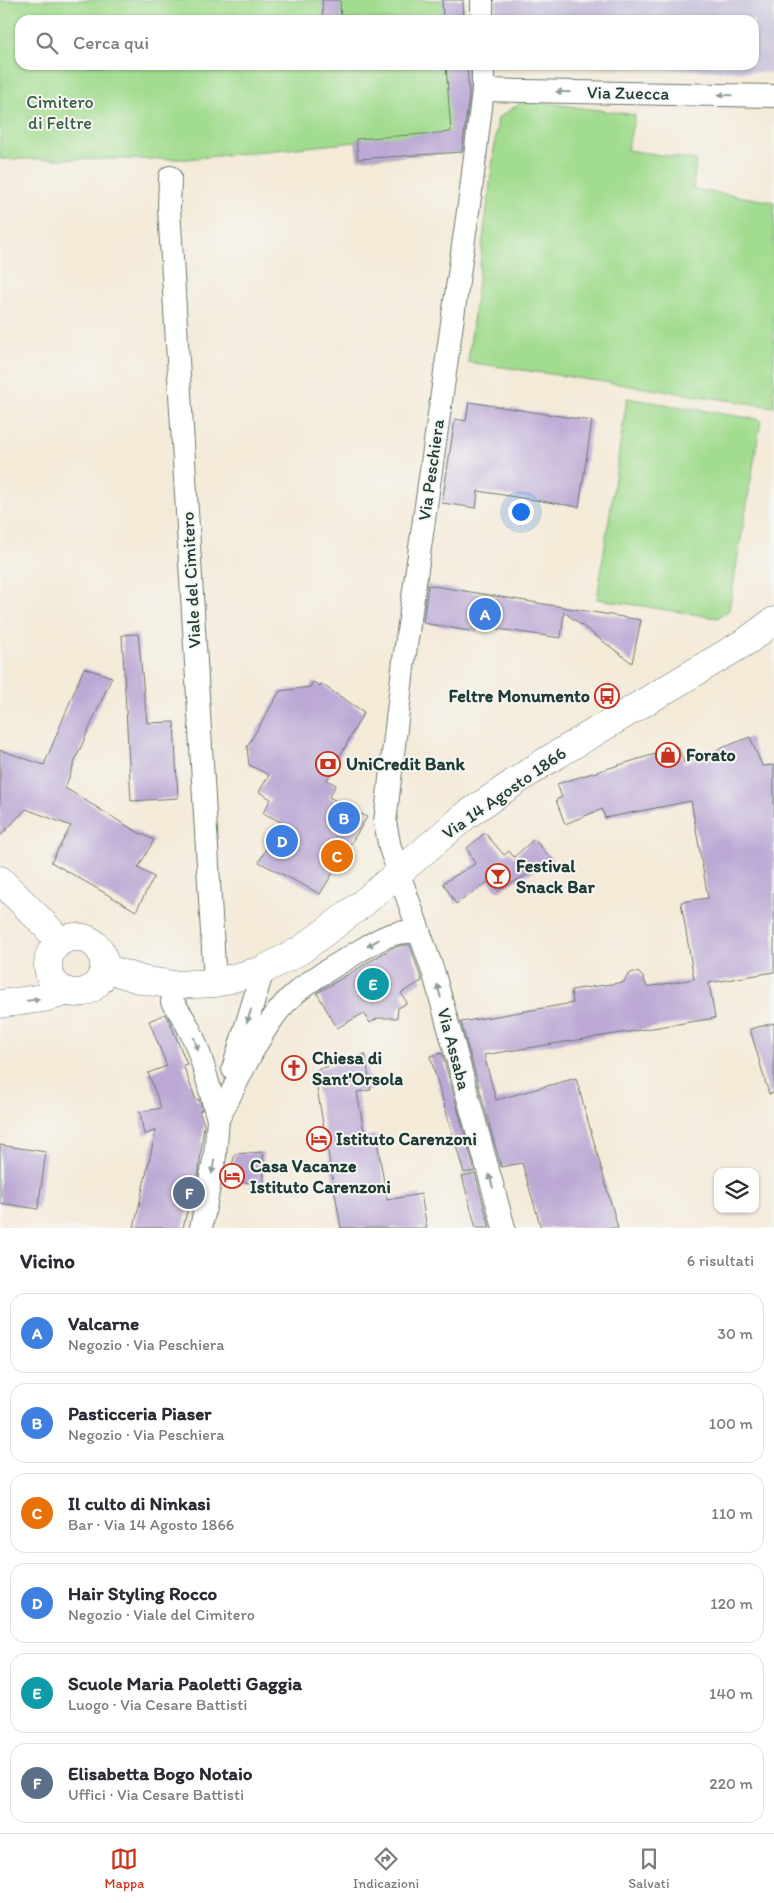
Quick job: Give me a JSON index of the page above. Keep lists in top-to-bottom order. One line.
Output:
{"streets":{"main road":["Via 14 Agosto 1866"],"street":["Via Zuecca","Via Peschiera","Viale del Cimitero","Via Assaba"]},"crossings":[["Via Zuecca","Via Peschiera"],["Via Peschiera","Via 14 Agosto 1866"],["Via Peschiera","Via Assaba"],["Viale del Cimitero","Via 14 Agosto 1866"],["Via 14 Agosto 1866","Via Assaba"]],"one_way":["Via Zuecca","Via Assaba"],"parks":["Cimitero di Feltre"],"places":{"bus stop":["Feltre Monumento"],"shop":["Forato"],"bank":["UniCredit Bank"],"bar":["Festival Snack Bar"],"church":["Chiesa di Sant'Orsola"],"hotel":["Istituto Carenzoni","Casa Vacanze Istituto Carenzoni"]},"page":{"search":"Cerca qui","pins":["A","B","D","C","E","F"],"heading":["Vicino","6 risultati"],"list":[{"mark":"A","name":"Valcarne","note":"Negozio · Via Peschiera","value":"30 m"},{"mark":"B","name":"Pasticceria Piaser","note":"Negozio · Via Peschiera","value":"100 m"},{"mark":"C","name":"Il culto di Ninkasi","note":"Bar · Via 14 Agosto 1866","value":"110 m"},{"mark":"D","name":"Hair Styling Rocco","note":"Negozio · Viale del Cimitero","value":"120 m"},{"mark":"E","name":"Scuole Maria Paoletti Gaggia","note":"Luogo · Via Cesare Battisti","value":"140 m"},{"mark":"F","name":"Elisabetta Bogo Notaio","note":"Uffici · Via Cesare Battisti","value":"220 m"}],"nav":["Mappa","Indicazioni","Salvati"]}}
